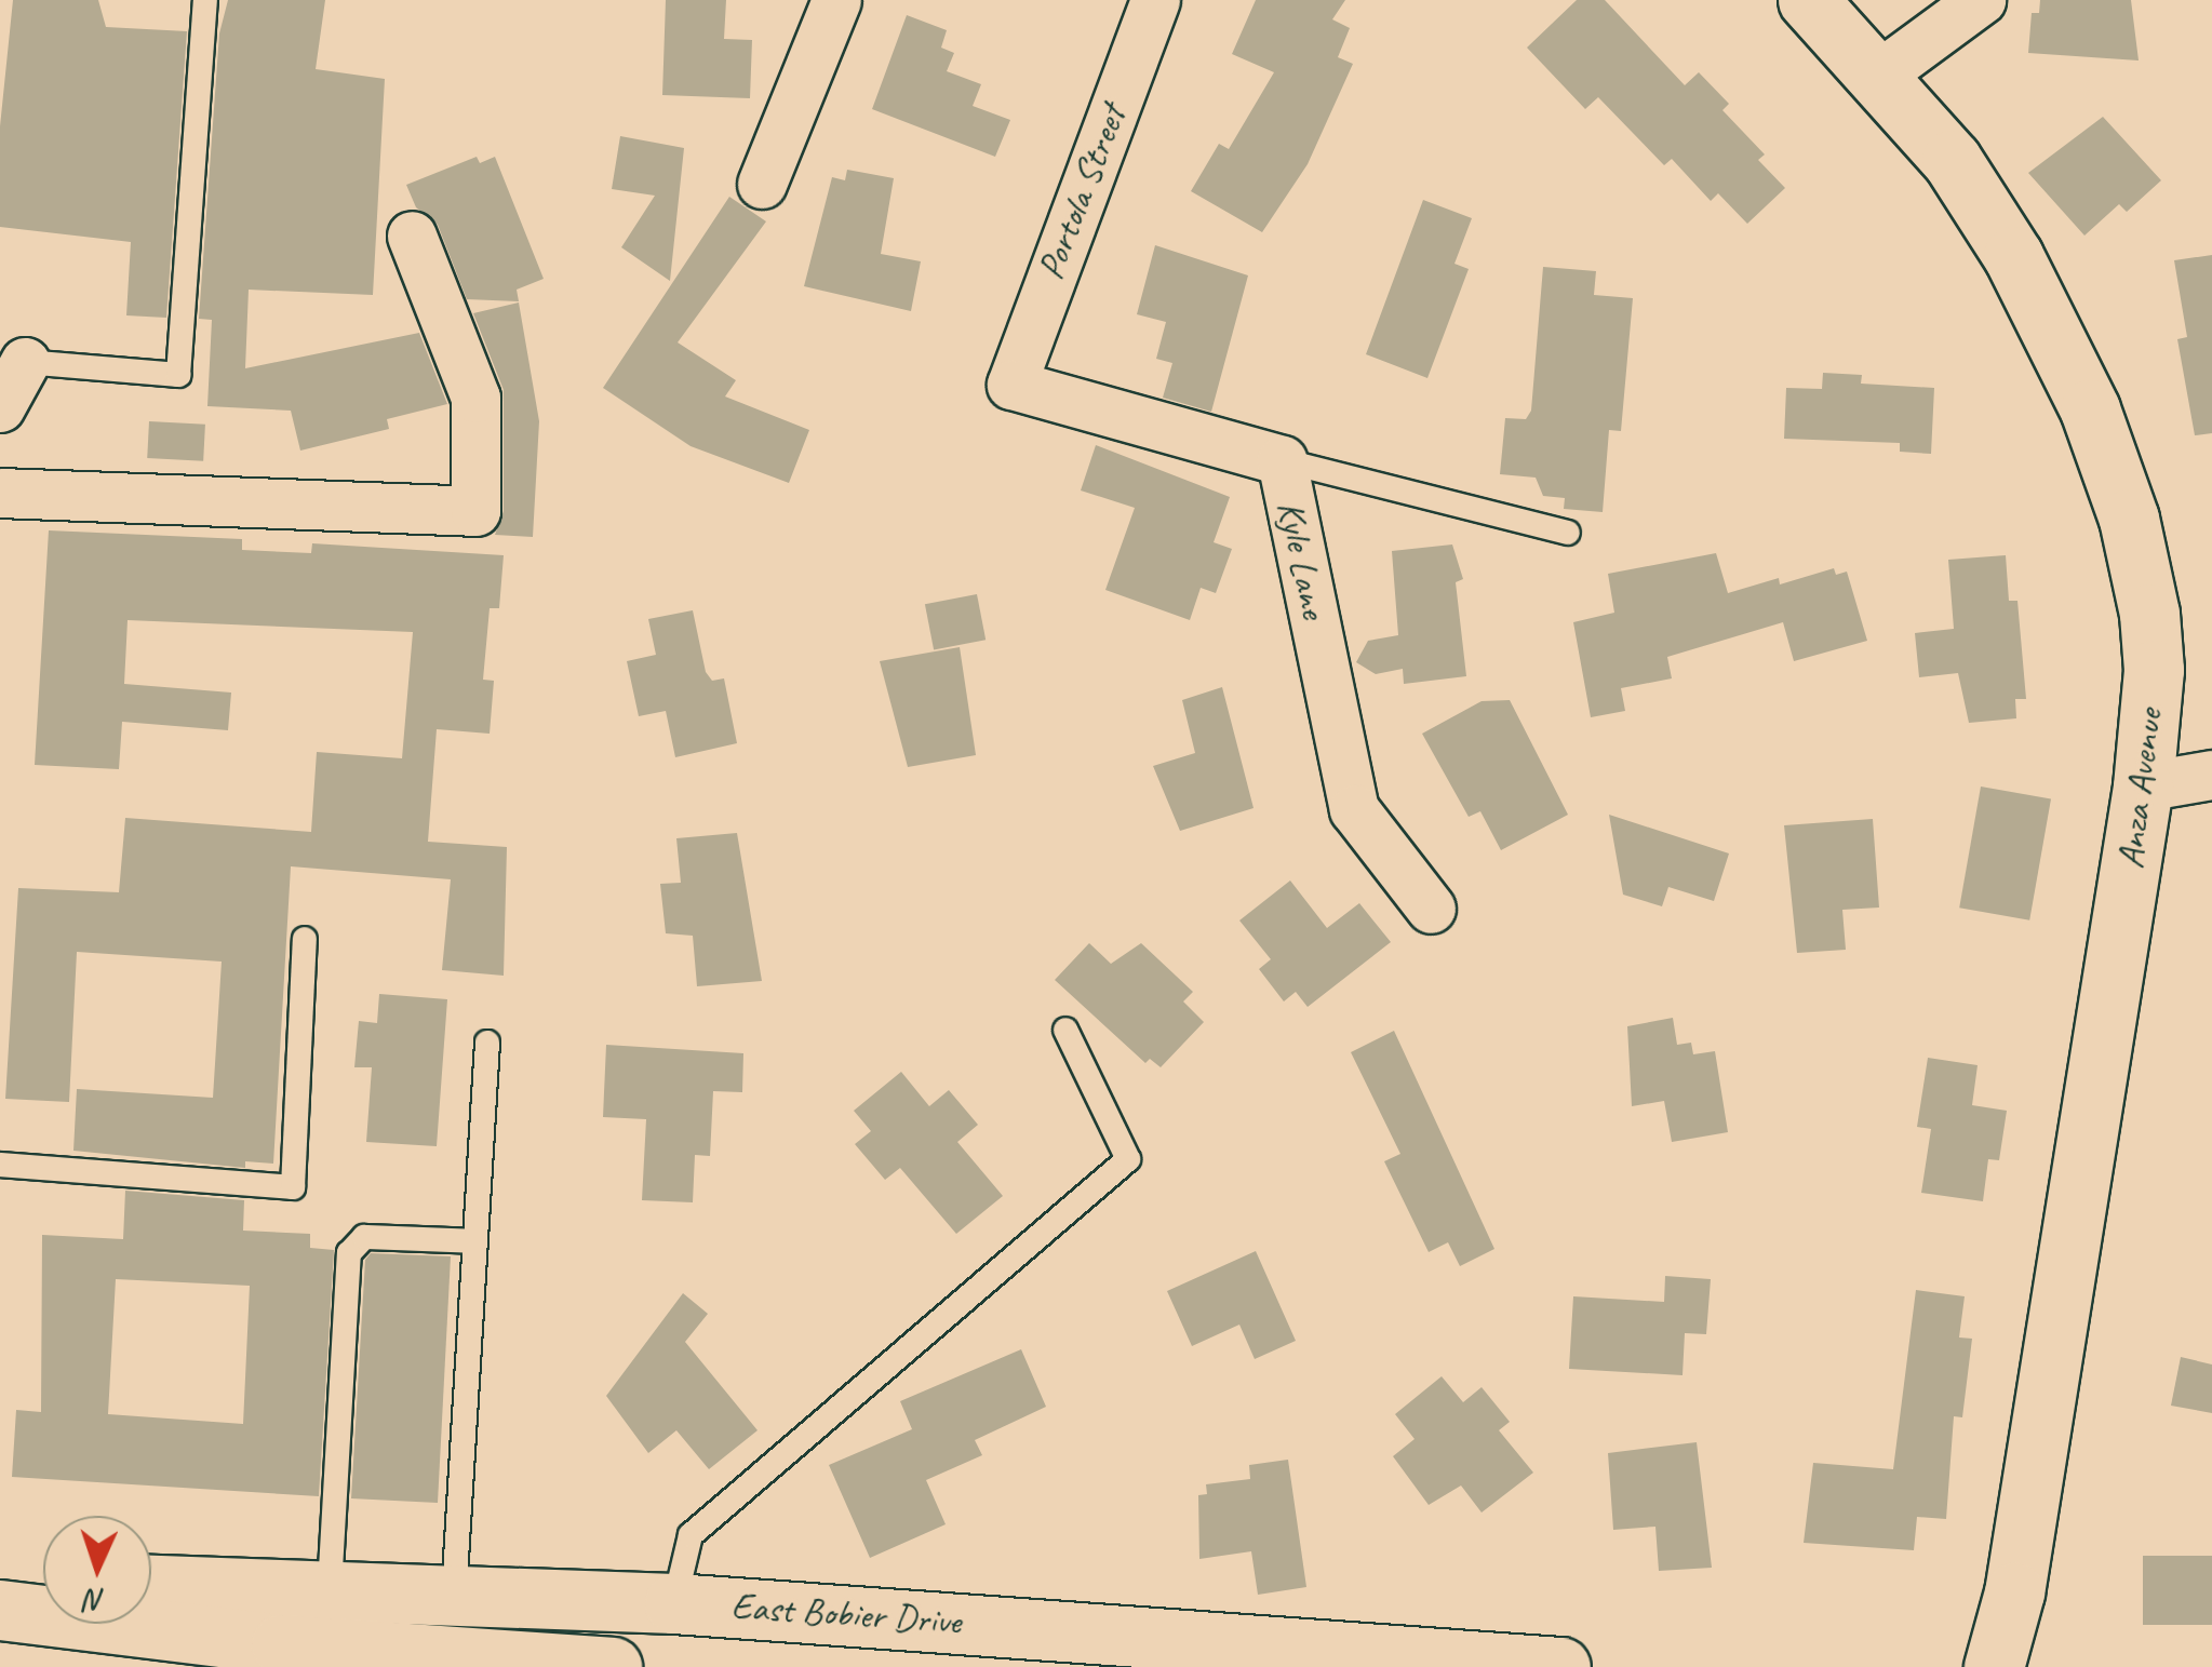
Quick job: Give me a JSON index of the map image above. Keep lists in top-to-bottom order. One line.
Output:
{"streets":{"main road":["Anza Avenue","East Bobier Drive"],"street":["Portola Street","Kyle Lane"]},"crossings":[["Portola Street","Kyle Lane"]],"north":"bottom"}
